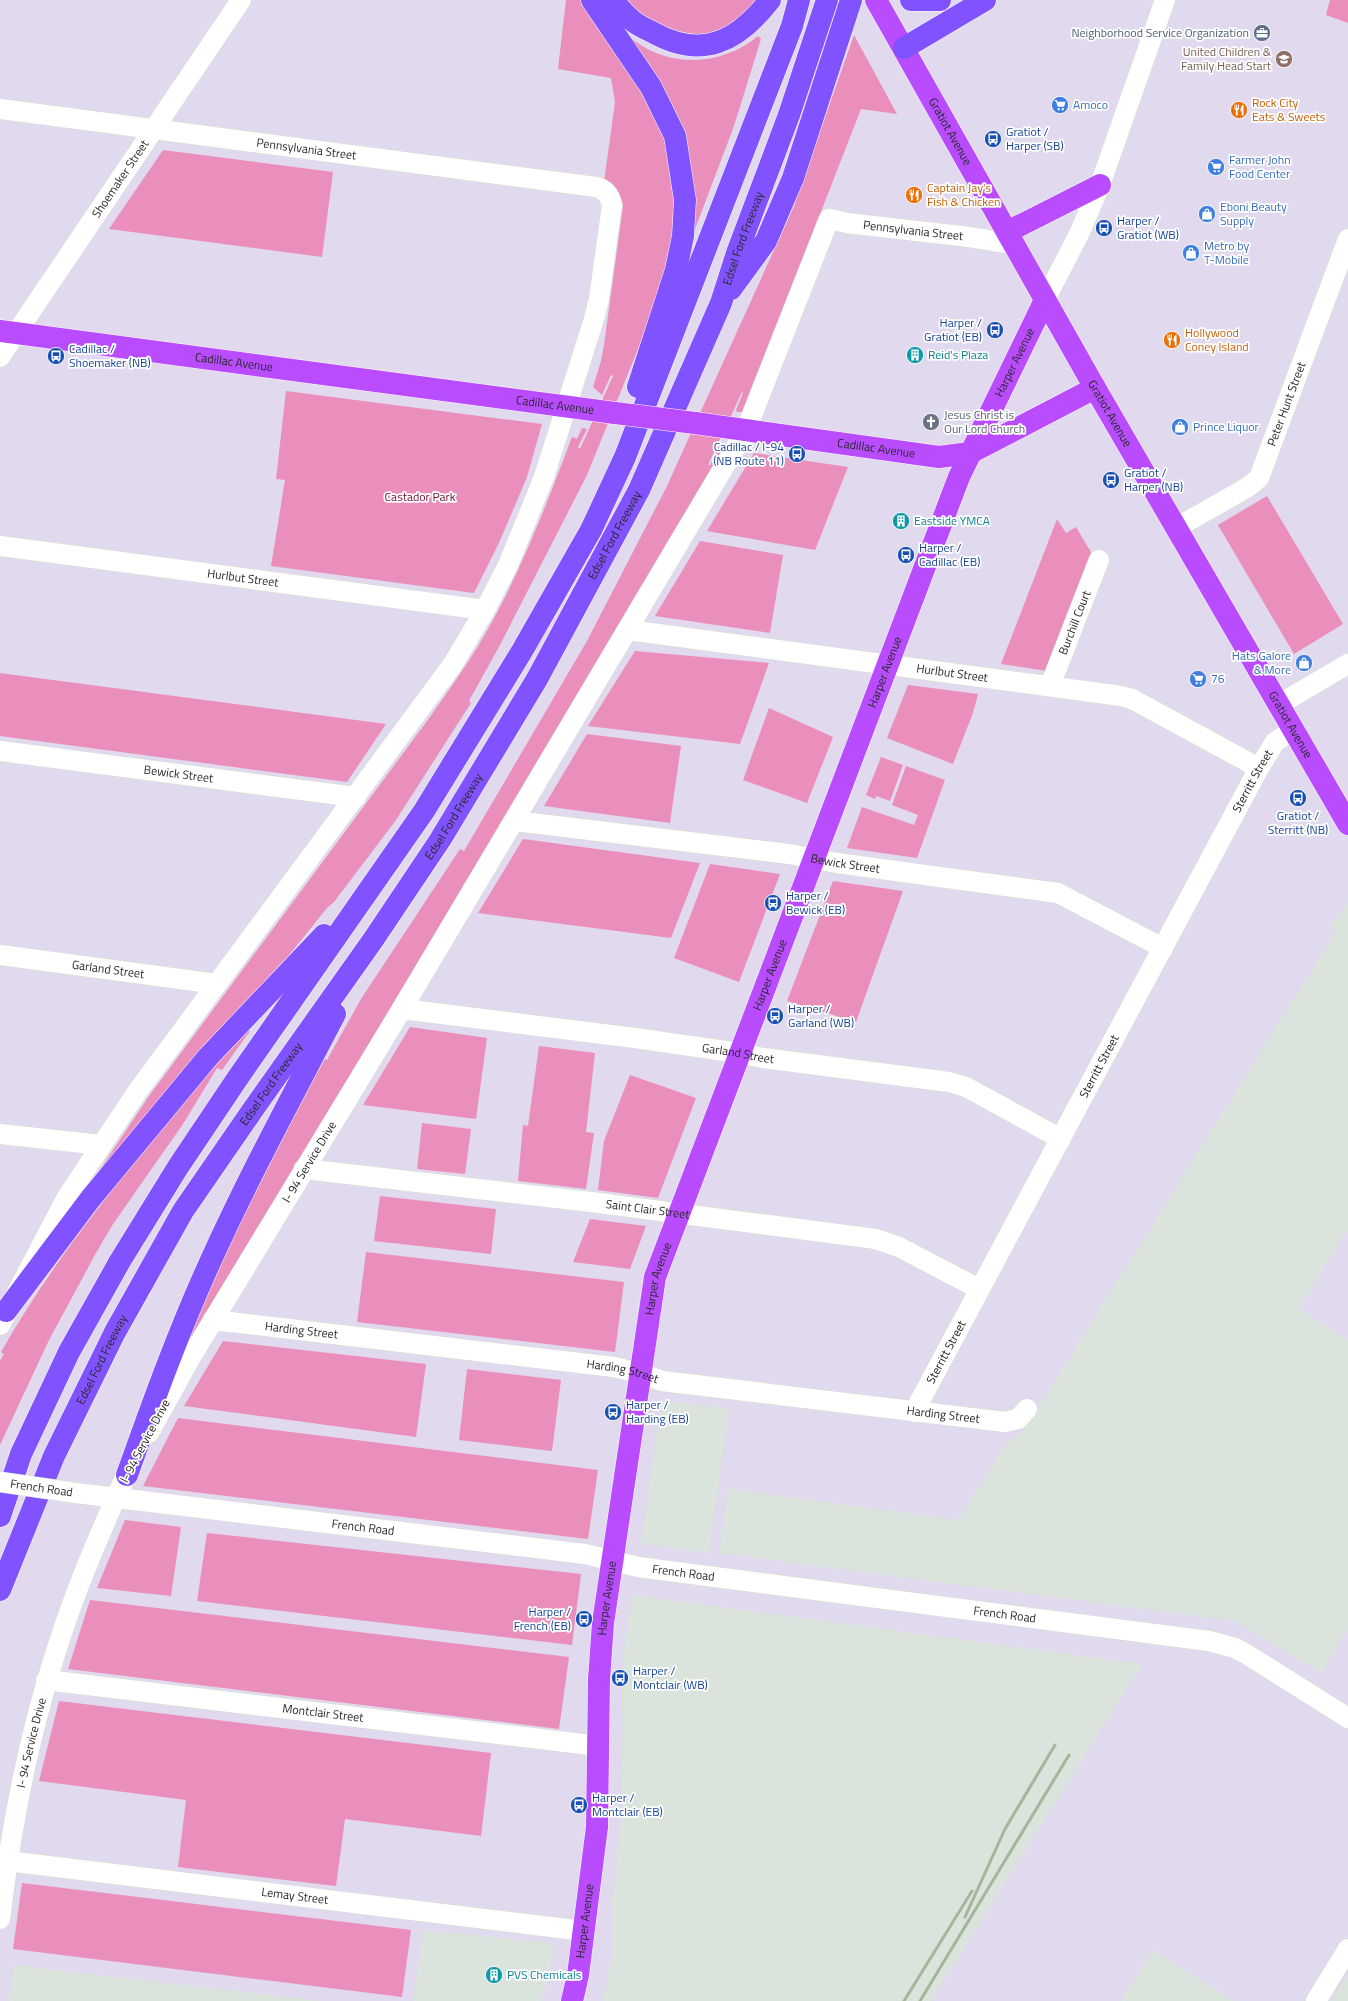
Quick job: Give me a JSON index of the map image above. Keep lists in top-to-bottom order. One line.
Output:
{"streets":{"highway":["Edsel Ford Freeway"],"main road":["Gratiot Avenue","Cadillac Avenue","Harper Avenue"],"street":["Pennsylvania Street","Shoemaker Street","Peter Hunt Street","Hurlbut Street","Burchill Court","Bewick Street","Sterritt Street","Garland Street","I- 94 Service Drive","Saint Clair Street","Harding Street","French Road","Montclair Street","Lemay Street"]},"crossings":[["Gratiot Avenue","Pennsylvania Street"],["Gratiot Avenue","Cadillac Avenue"],["Gratiot Avenue","Harper Avenue"],["Gratiot Avenue","Peter Hunt Street"],["Gratiot Avenue","Sterritt Street"],["Pennsylvania Street","Shoemaker Street"],["Pennsylvania Street","Cadillac Avenue"],["Shoemaker Street","Cadillac Avenue"],["Cadillac Avenue","Harper Avenue"],["Harper Avenue","Hurlbut Street"],["Harper Avenue","Bewick Street"],["Harper Avenue","Garland Street"],["Harper Avenue","Saint Clair Street"],["Harper Avenue","Harding Street"],["Harper Avenue","French Road"],["Harper Avenue","Montclair Street"],["Harper Avenue","Lemay Street"],["Hurlbut Street","Burchill Court"],["Hurlbut Street","Sterritt Street"],["Bewick Street","Sterritt Street"],["Sterritt Street","Garland Street"],["Sterritt Street","Saint Clair Street"],["Sterritt Street","Harding Street"],["Garland Street","I- 94 Service Drive"],["I- 94 Service Drive","Saint Clair Street"],["I- 94 Service Drive","Harding Street"],["I- 94 Service Drive","French Road"],["I- 94 Service Drive","Montclair Street"],["I- 94 Service Drive","Lemay Street"]],"parks":["Castador Park"],"places":{"office":["Neighborhood Service Organization"],"school or university":["United Children & Family Head Start"],"supermarket":["Amoco","Farmer John Food Center","76"],"restaurant":["Rock City Eats & Sweets","Captain Jay's Fish & Chicken","Hollywood Coney Island"],"bus stop":["Gratiot / Harper (SB)","Harper / Gratiot (WB)","Harper / Gratiot (EB)","Cadillac / Shoemaker (NB)","Cadillac / I-94 (NB Route 11)","Gratiot / Harper (NB)","Harper / Cadillac (EB)","Gratiot / Sterritt (NB)","Harper / Bewick (EB)","Harper / Garland (WB)","Harper / Harding (EB)","Harper / French (EB)","Harper / Montclair (WB)","Harper / Montclair (EB)"],"shop":["Eboni Beauty Supply","Metro by T-Mobile","Prince Liquor","Hats Galore & More"],"building":["Reid's Plaza","Eastside YMCA","PVS Chemicals"],"church":["Jesus Christ is Our Lord Church"]}}
